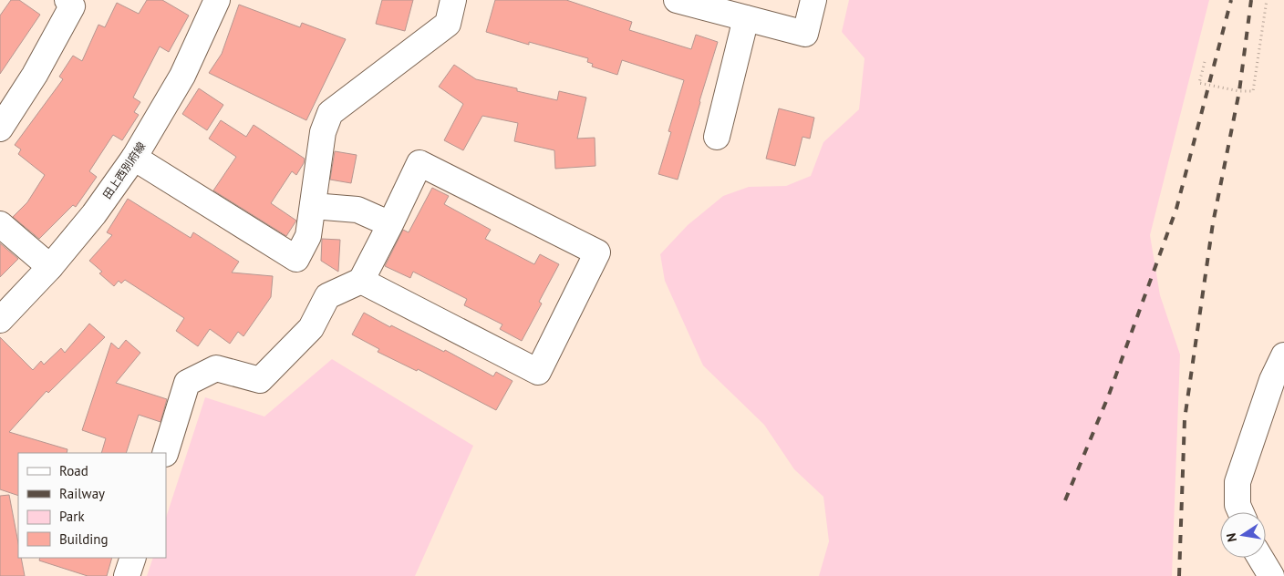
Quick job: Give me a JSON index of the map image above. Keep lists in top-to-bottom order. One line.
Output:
{"streets":{"street":["田上西別府線"]},"legend":["Road","Railway","Park","Building"],"north":"left"}
